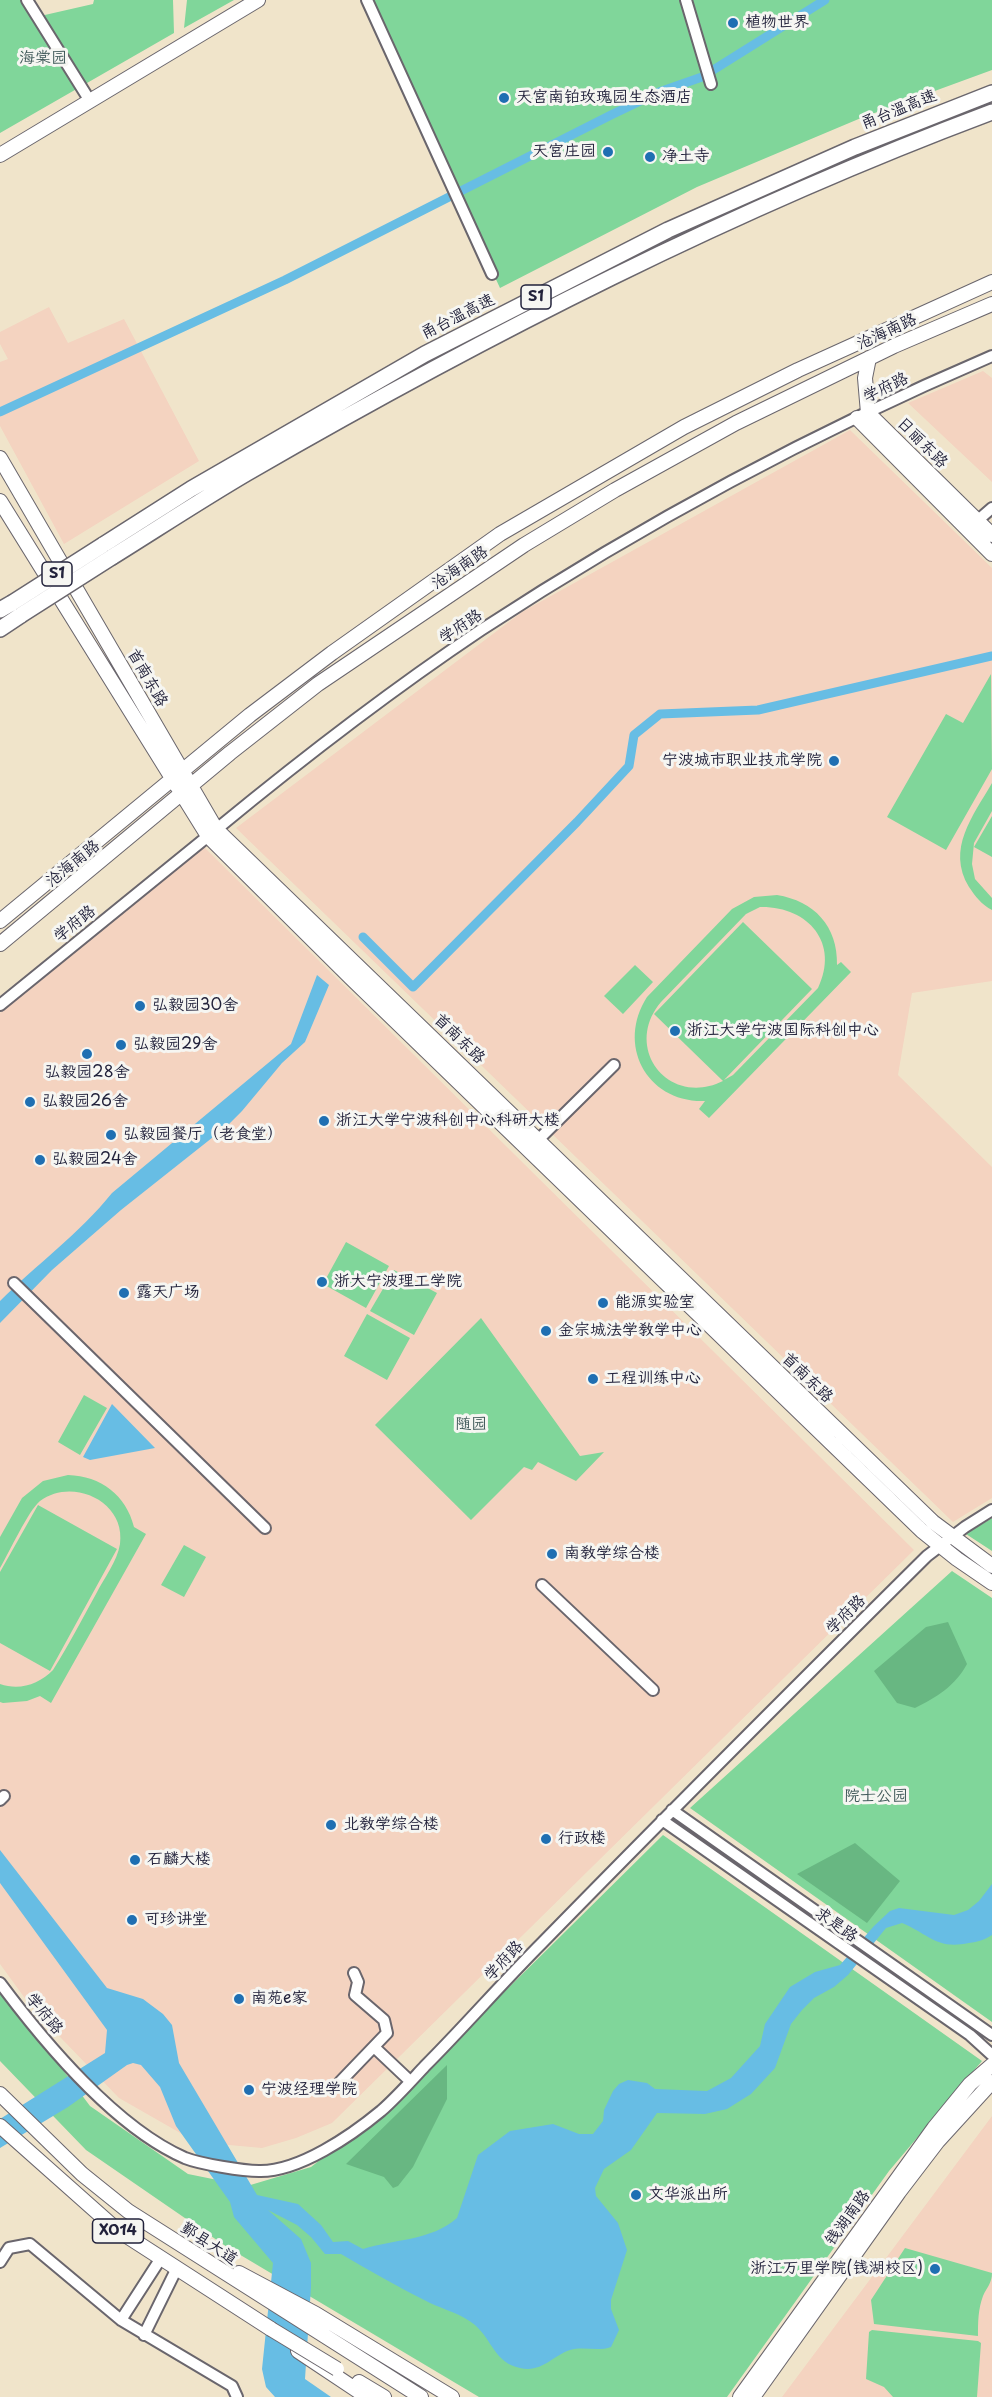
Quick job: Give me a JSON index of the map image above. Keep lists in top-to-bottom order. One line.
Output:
{"streets":{"highway":["甬台温高速","S1"],"main road":["沧海南路","日丽东路","首南东路","钱湖南路","X014","鄞县大道"],"street":["学府路","求是路"]},"crossings":[["甬台温高速","首南东路"],["沧海南路","首南东路"],["学府路","日丽东路"],["学府路","首南东路"],["学府路","求是路"]],"parks":["海棠园","随园","院士公园"],"places":["植物世界","天宫南铂玫瑰园生态酒店","天宫庄园","净土寺","宁波城市职业技术学院","弘毅园30舍","浙江大学宁波国际科创中心","弘毅园29舍","弘毅园28舍","弘毅园26舍","浙江大学宁波科创中心科研大楼","弘毅园餐厅（老食堂）","弘毅园24舍","浙大宁波理工学院","露天广场","能源实验室","金宗城法学教学中心","工程训练中心","南教学综合楼","北教学综合楼","行政楼","石麟大楼","可珍讲堂","南苑e家","宁波经理学院","文华派出所","浙江万里学院(钱湖校区)"]}
